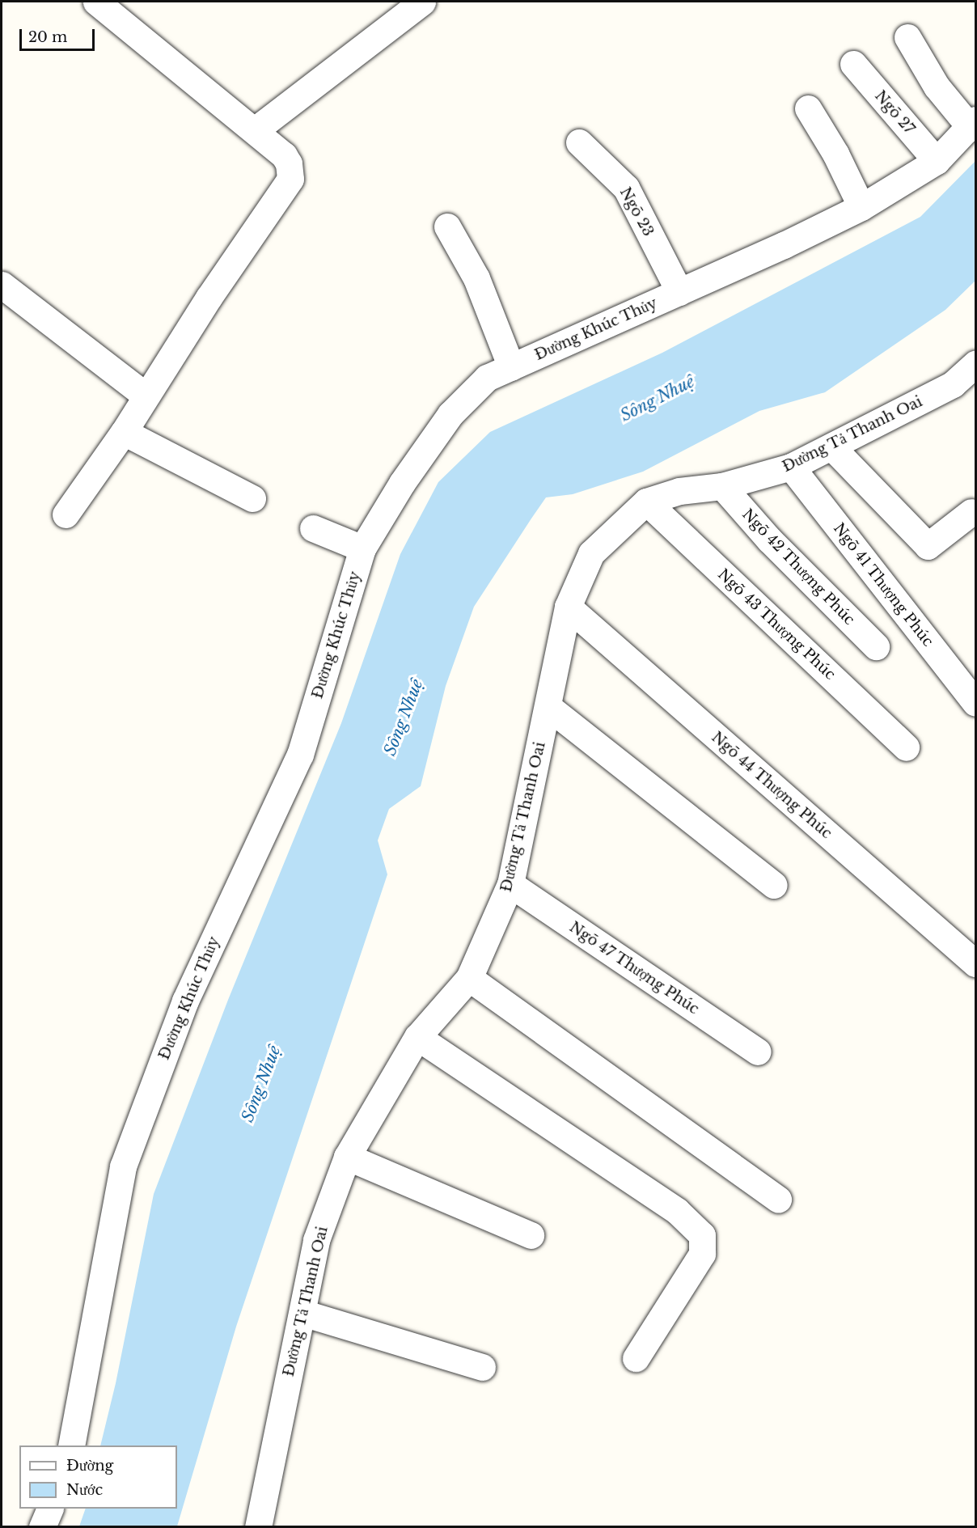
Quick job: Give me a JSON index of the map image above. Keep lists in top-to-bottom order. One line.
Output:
{"streets":{"street":["Ngõ 27","Ngõ 23","Đường Khúc Thủy","Đường Tả Thanh Oai","Ngõ 42 Thượng Phúc","Ngõ 41 Thượng Phúc","Ngõ 43 Thượng Phúc","Ngõ 44 Thượng Phúc","Ngõ 47 Thượng Phúc"]},"crossings":[["Ngõ 27","Đường Khúc Thủy"],["Ngõ 23","Đường Khúc Thủy"],["Đường Tả Thanh Oai","Ngõ 42 Thượng Phúc"],["Đường Tả Thanh Oai","Ngõ 41 Thượng Phúc"],["Đường Tả Thanh Oai","Ngõ 43 Thượng Phúc"],["Đường Tả Thanh Oai","Ngõ 44 Thượng Phúc"],["Đường Tả Thanh Oai","Ngõ 47 Thượng Phúc"]],"water":["Sông Nhuệ"],"legend":["Đường","Nước"],"scale_bar":"20 m"}
